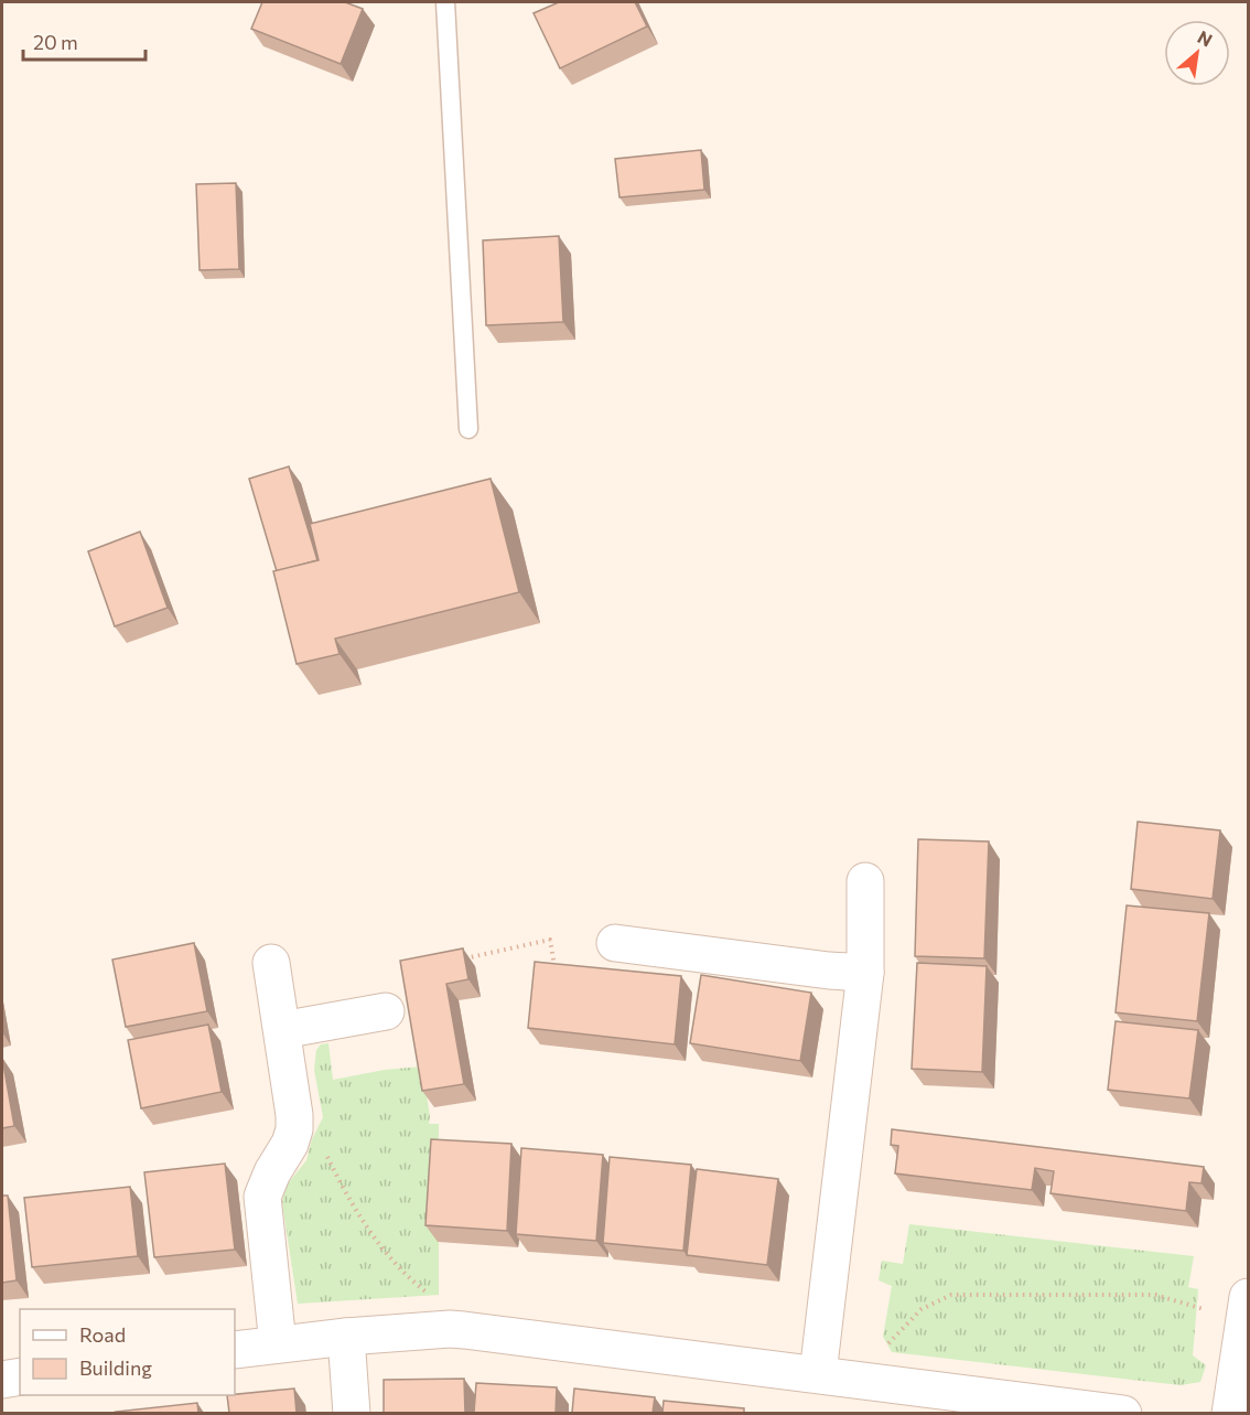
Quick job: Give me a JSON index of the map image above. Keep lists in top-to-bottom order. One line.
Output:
{"legend":["Road","Building"],"scale_bar":"20 m","north":"top right"}
